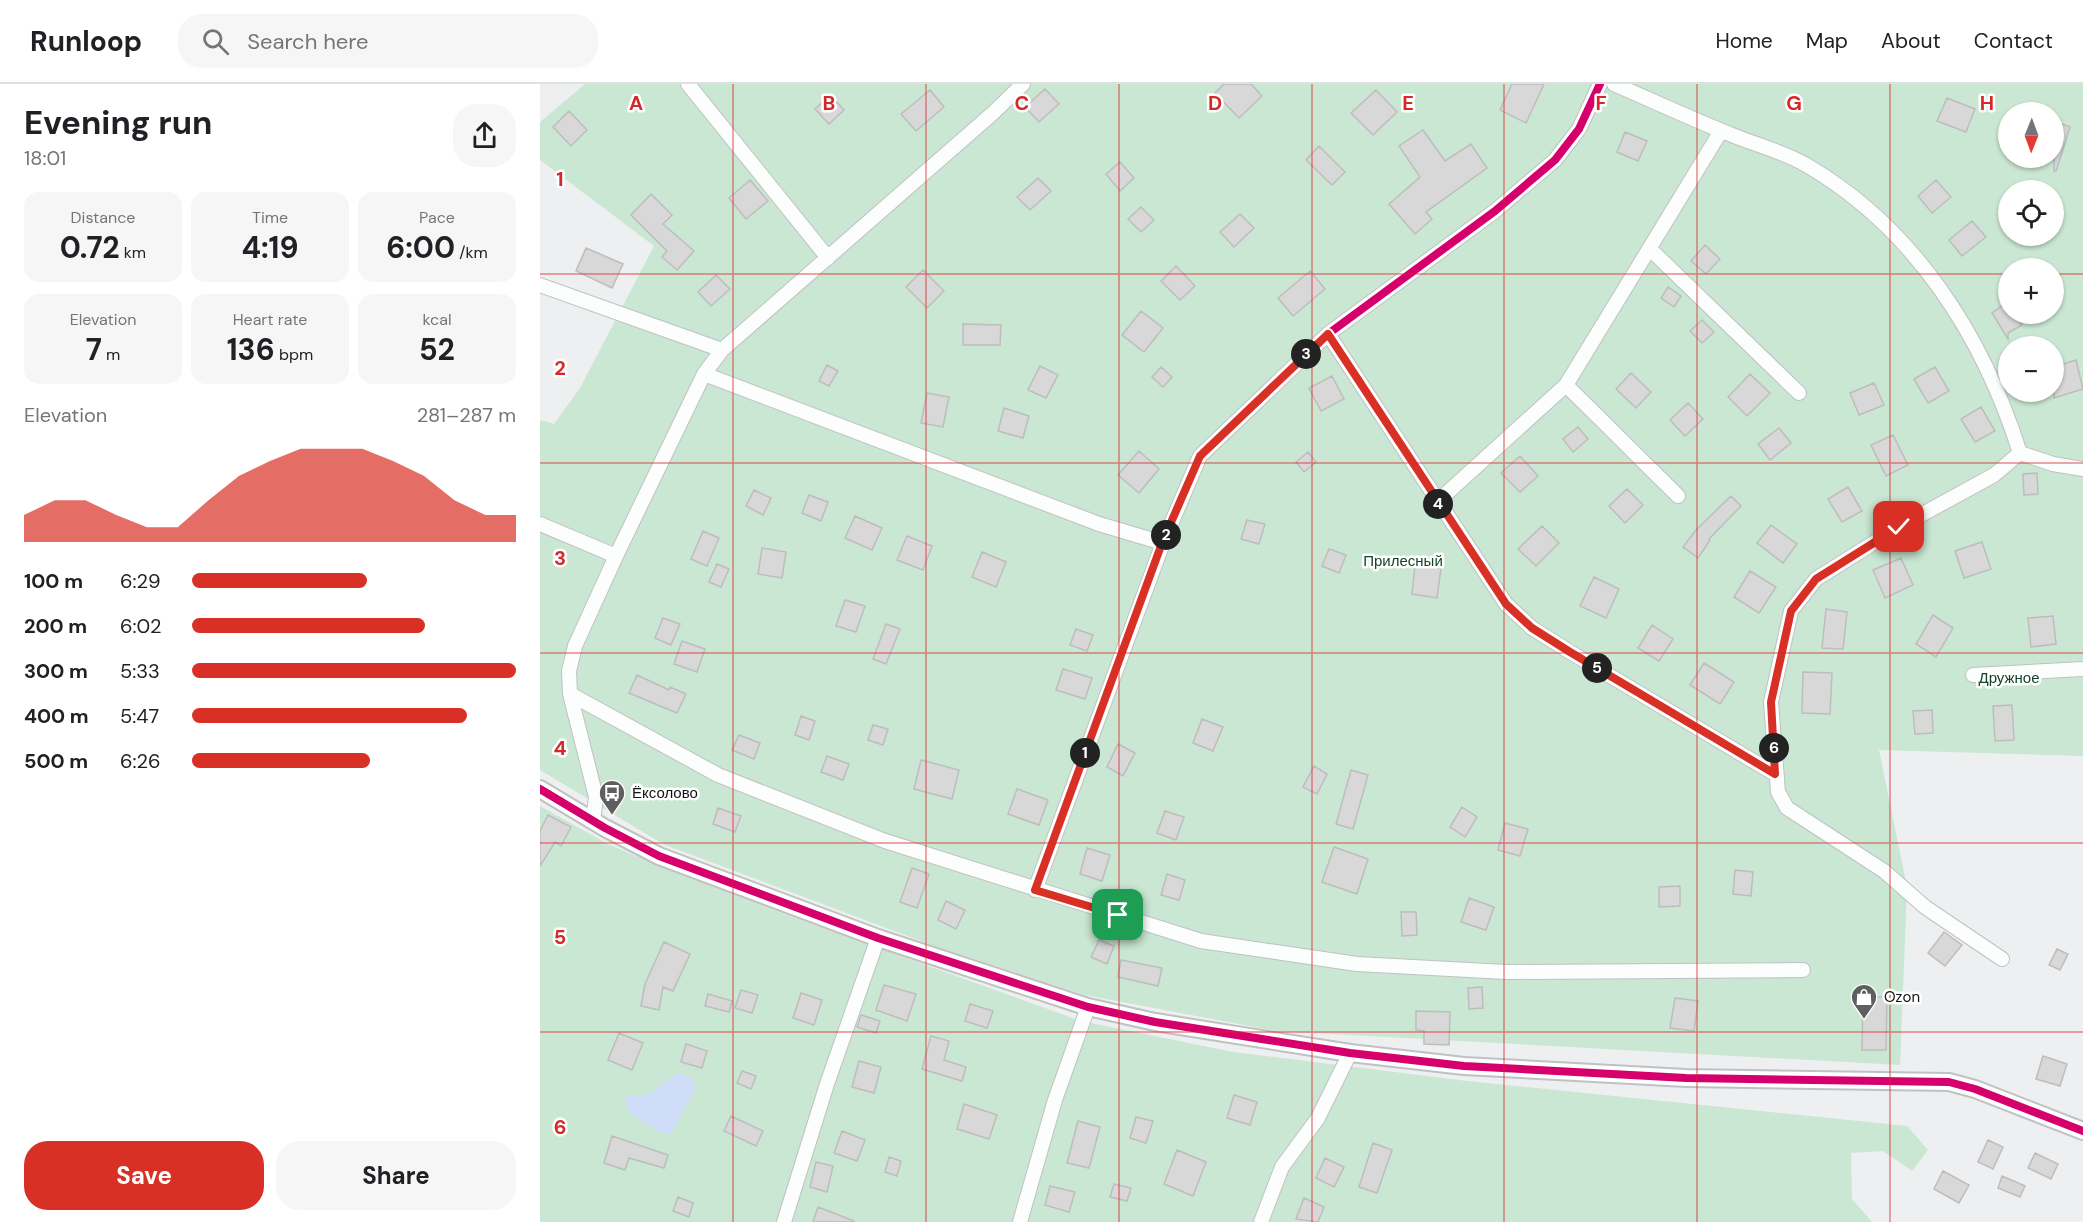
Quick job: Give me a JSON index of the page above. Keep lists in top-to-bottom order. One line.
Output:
{"parks":["Прилесный","Дружное"],"places":{"bus stop":["Ёксолово"],"shop":["Ozon"]},"north":"bottom","page":{"header":"Runloop","search":"Search here","nav":["Home","Map","About","Contact"],"heading":["Evening run","18:01"],"map_buttons":["+","−"],"stats":[["Distance","0.72 km"],["Time","4:19"],["Pace","6:00 /km"],["Elevation","7 m"],["Heart rate","136 bpm"],["kcal","52"]],"pins":["3","4","2","5","6","1"],"chart":["Elevation","281–287 m"],"list":[{"name":"100 m","note":"6:29"},{"name":"200 m","note":"6:02"},{"name":"300 m","note":"5:33"},{"name":"400 m","note":"5:47"},{"name":"500 m","note":"6:26"}],"buttons":["Save","Share"]},"grid":{"columns":["A","B","C","D","E","F","G","H"],"rows":["1","2","3","4","5","6"]}}
